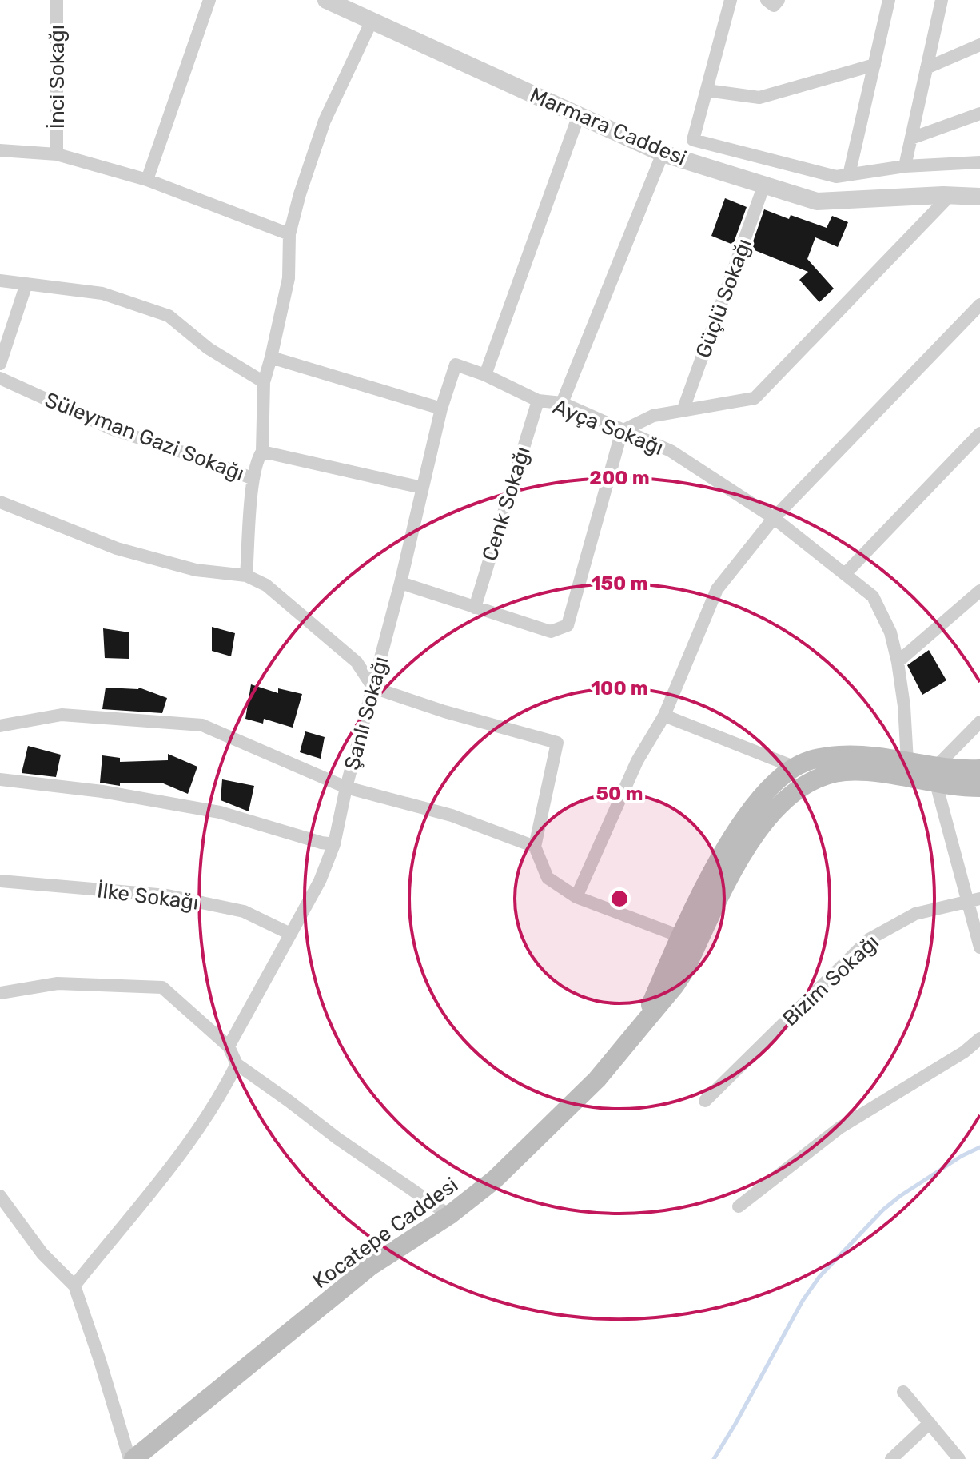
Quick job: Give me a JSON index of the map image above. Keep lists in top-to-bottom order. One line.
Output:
{"streets":{"main road":["Kocatepe Caddesi"],"street":["İnci Sokağı","Marmara Caddesi","Güçlü Sokağı","Ayça Sokağı","Süleyman Gazi Sokağı","Cenk Sokağı","Şanlı Sokağı","İlke Sokağı","Bizim Sokağı"]},"crossings":[["Marmara Caddesi","Güçlü Sokağı"],["Ayça Sokağı","Cenk Sokağı"],["Ayça Sokağı","Şanlı Sokağı"],["Ayça Sokağı","Kocatepe Caddesi"],["Şanlı Sokağı","İlke Sokağı"]],"rings":["200 m","150 m","100 m","50 m"]}
